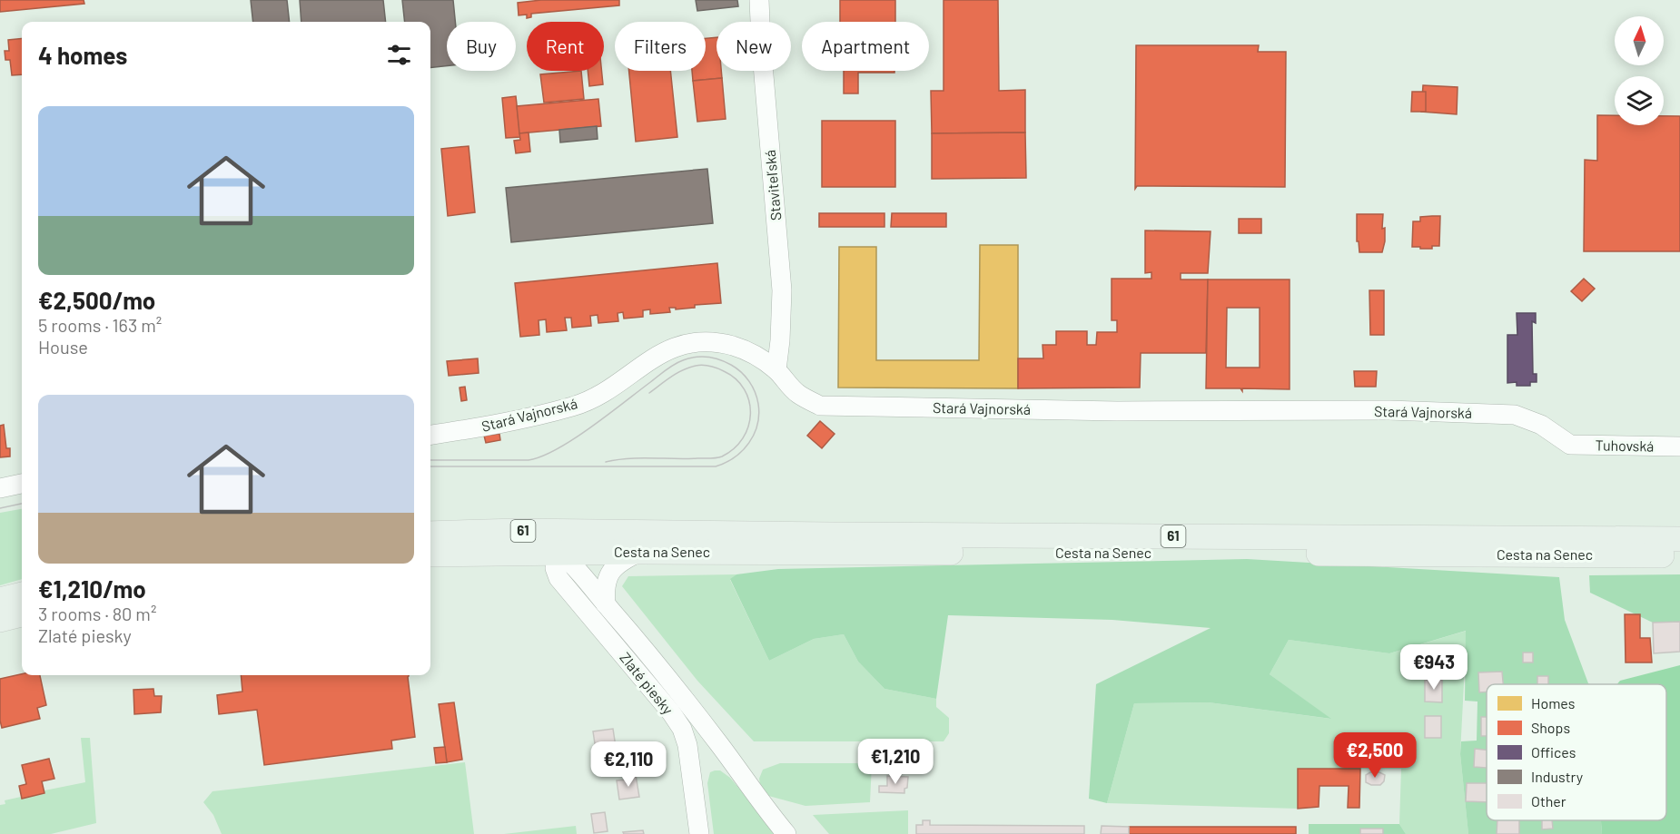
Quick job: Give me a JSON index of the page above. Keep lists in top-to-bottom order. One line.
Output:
{"streets":{"main road":["61","Cesta na Senec"],"street":["Staviteľská","Stará Vajnorská","Tuhovská","Zlaté piesky"]},"crossings":[["Staviteľská","Stará Vajnorská"],["Stará Vajnorská","Tuhovská"],["Cesta na Senec","Zlaté piesky"]],"legend":["Homes","Shops","Offices","Industry","Other"],"north":"top","page":{"chip":["Buy","Rent","Filters","New","Apartment"],"heading":"4 homes","list":[{"name":"€2,500/mo","note":"5 rooms · 163 m² · House"},{"name":"€1,210/mo","note":"3 rooms · 80 m² · Zlaté piesky"}],"price":["€943","€2,500","€1,210","€2,110"]}}
